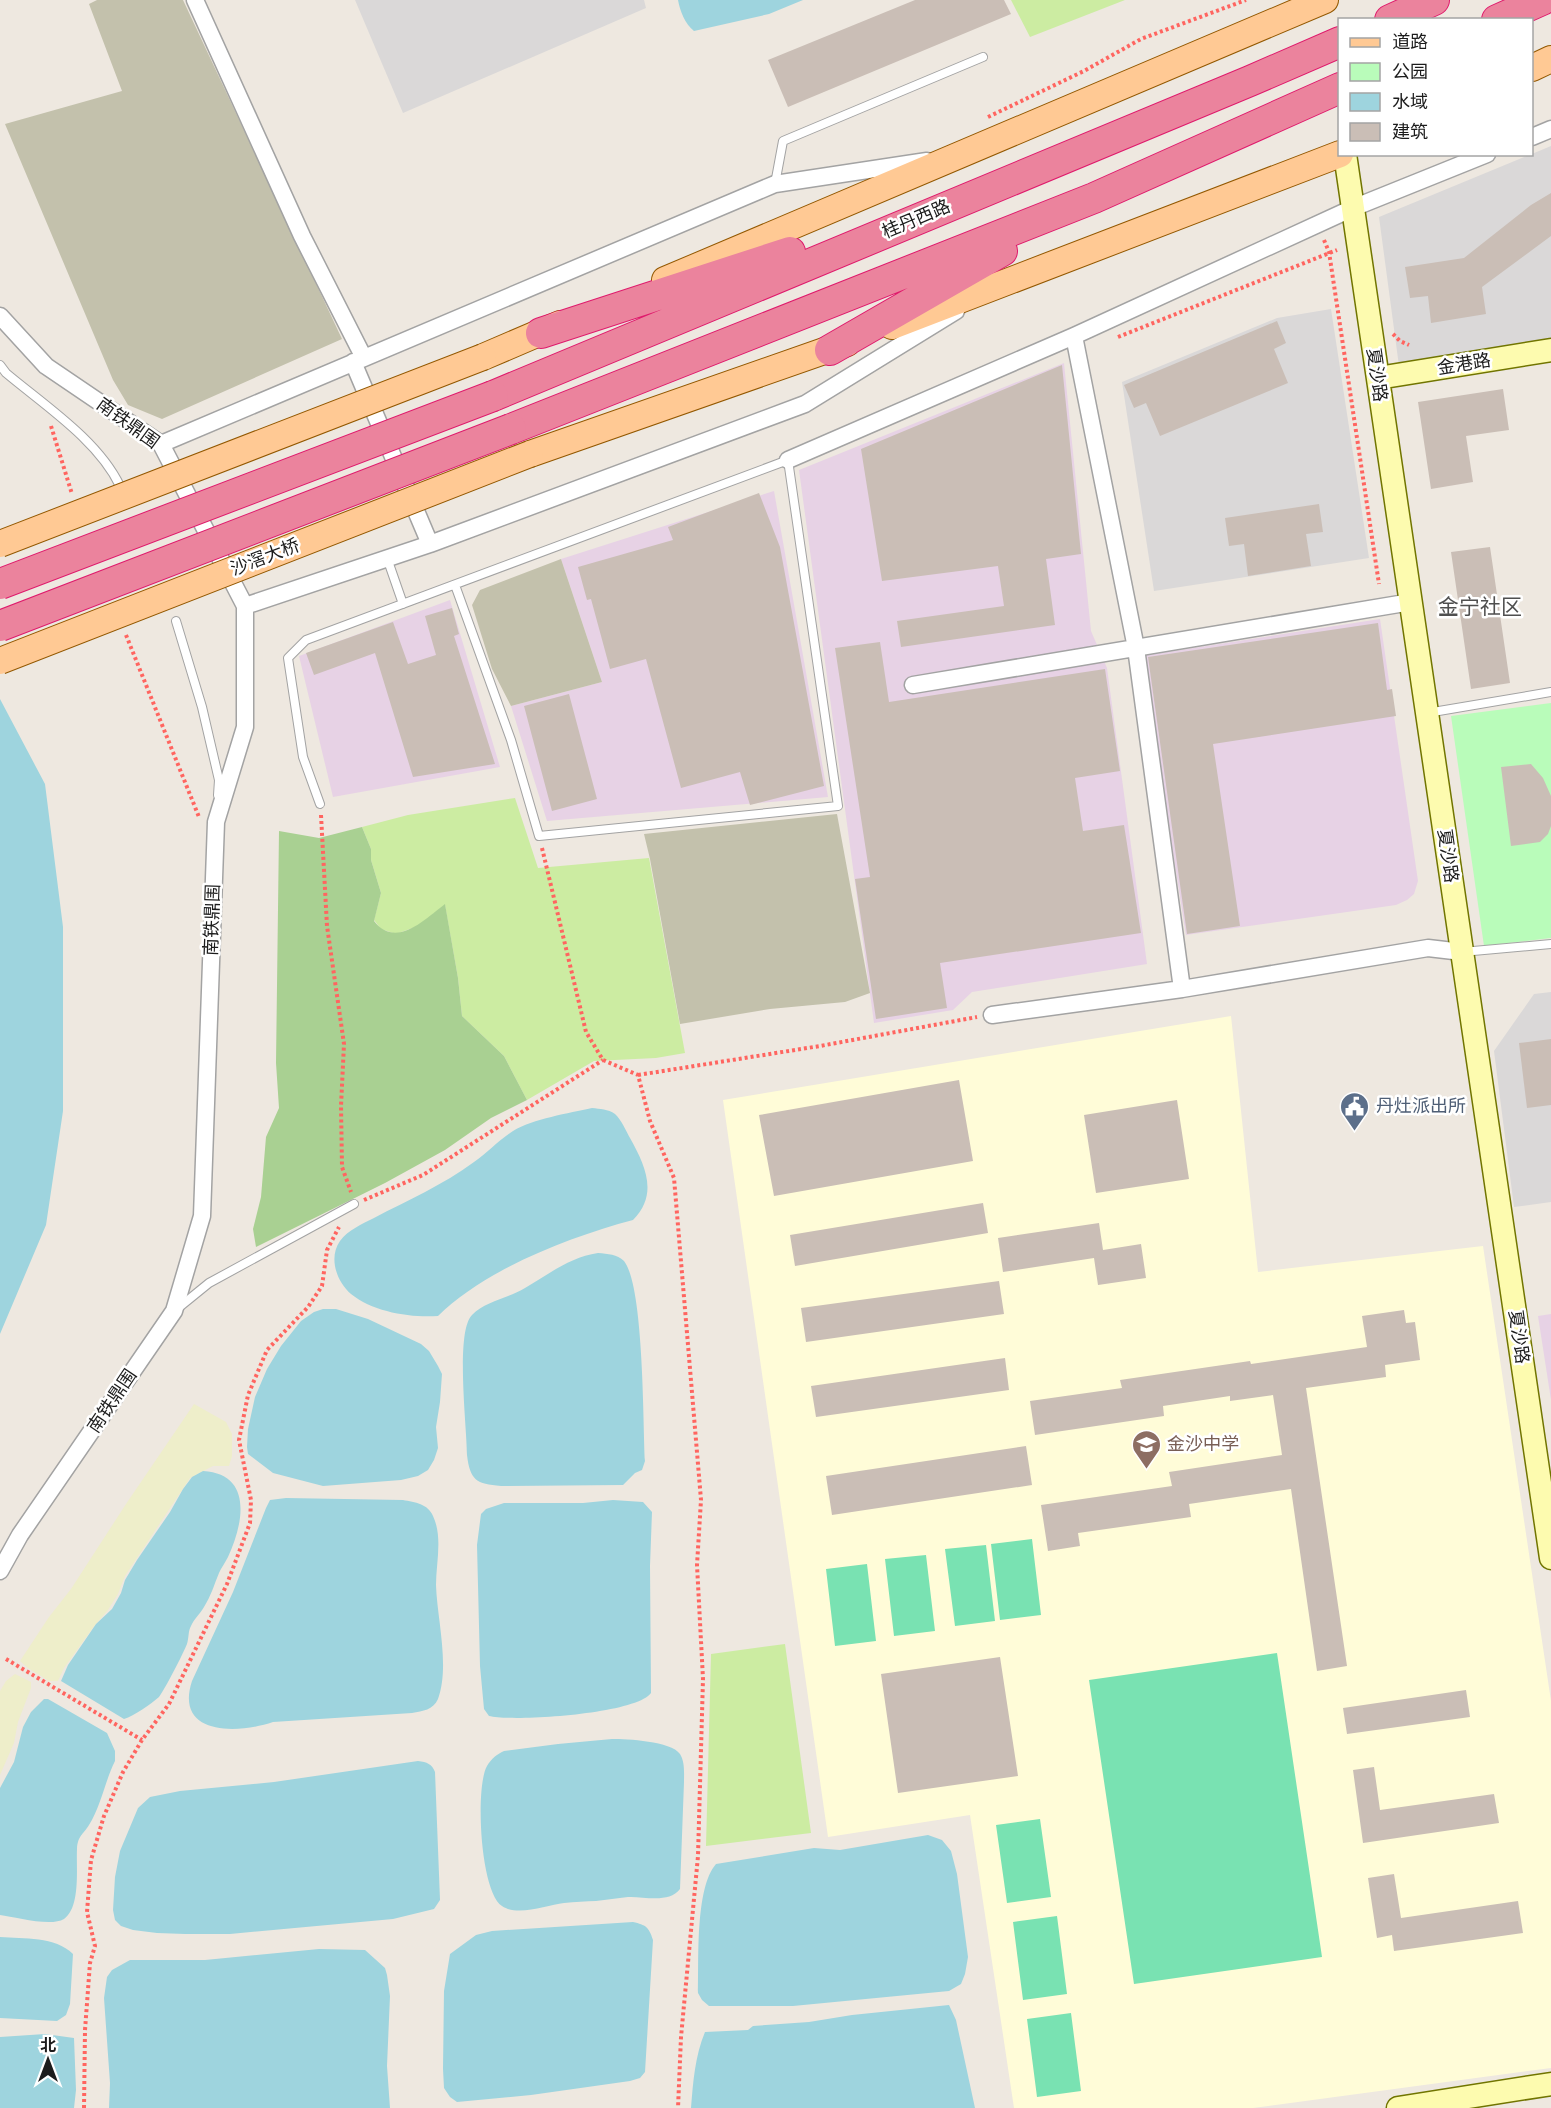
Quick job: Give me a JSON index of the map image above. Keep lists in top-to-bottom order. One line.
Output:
{"streets":{"highway":["桂丹西路","沙滘大桥"],"street":["金港路","夏沙路","南铁鼎围"]},"crossings":[["金港路","夏沙路"]],"districts":["金宁社区"],"places":{"public building":["丹灶派出所"],"school or university":["金沙中学"]},"legend":["道路","公园","水域","建筑"],"north":"top"}
